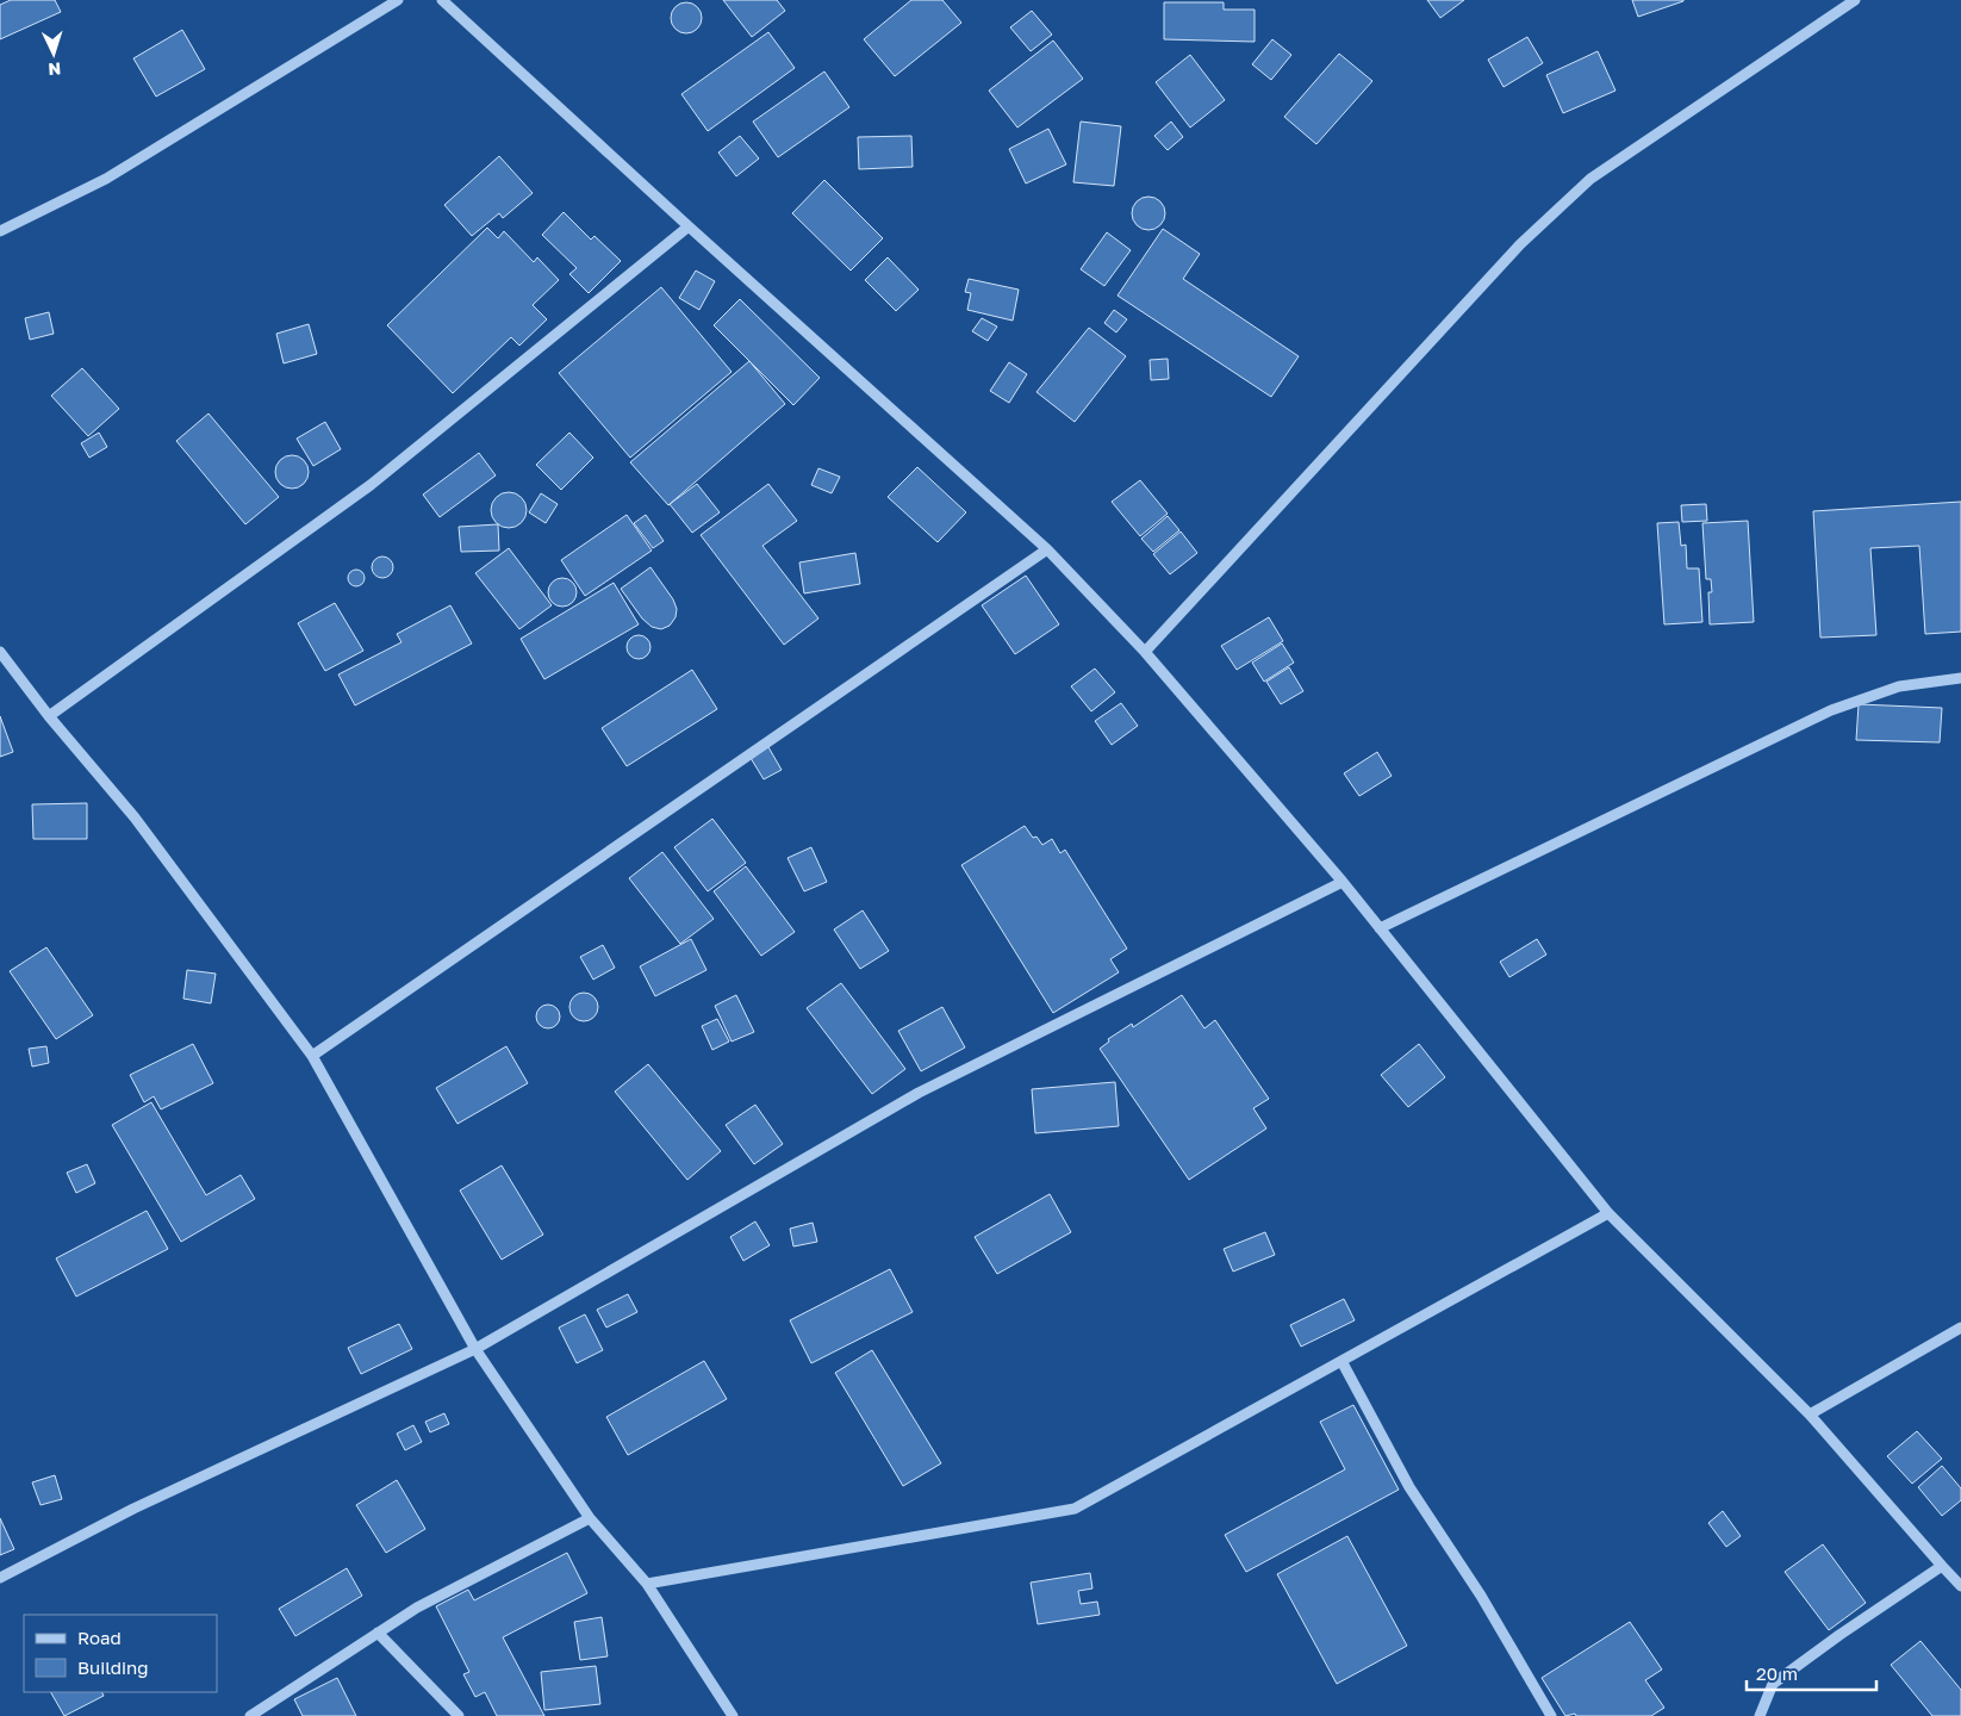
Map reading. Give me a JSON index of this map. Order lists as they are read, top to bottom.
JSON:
{
  "legend": ["Road", "Building"],
  "scale_bar": "20 m",
  "north": "bottom"
}
